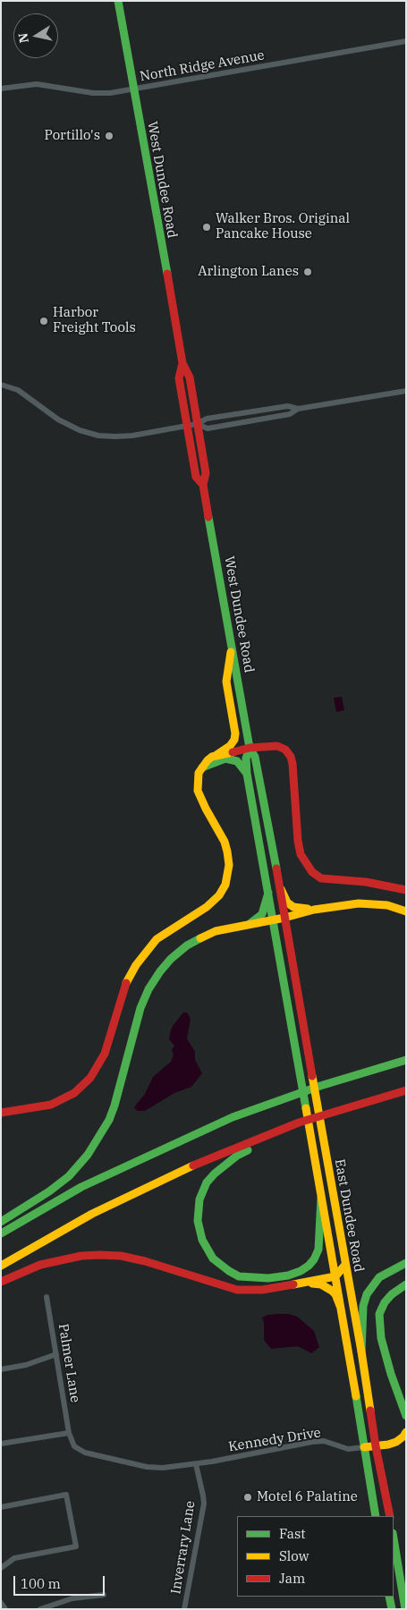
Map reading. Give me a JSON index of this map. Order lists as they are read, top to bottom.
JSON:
{
  "streets": {
    "main road": ["West Dundee Road", "East Dundee Road"],
    "street": [
      "North Ridge Avenue",
      "Palmer Lane",
      "Kennedy Drive",
      "Inverrary Lane"
    ]
  },
  "crossings": [
    ["North Ridge Avenue", "West Dundee Road"],
    ["West Dundee Road", "East Dundee Road"],
    ["East Dundee Road", "Kennedy Drive"],
    ["Palmer Lane", "Kennedy Drive"],
    ["Kennedy Drive", "Inverrary Lane"]
  ],
  "places": [
    "Portillo's",
    "Walker Bros. Original Pancake House",
    "Arlington Lanes",
    "Harbor Freight Tools",
    "Motel 6 Palatine"
  ],
  "legend": ["Fast", "Slow", "Jam"],
  "scale_bar": "100 m",
  "north": "left"
}
